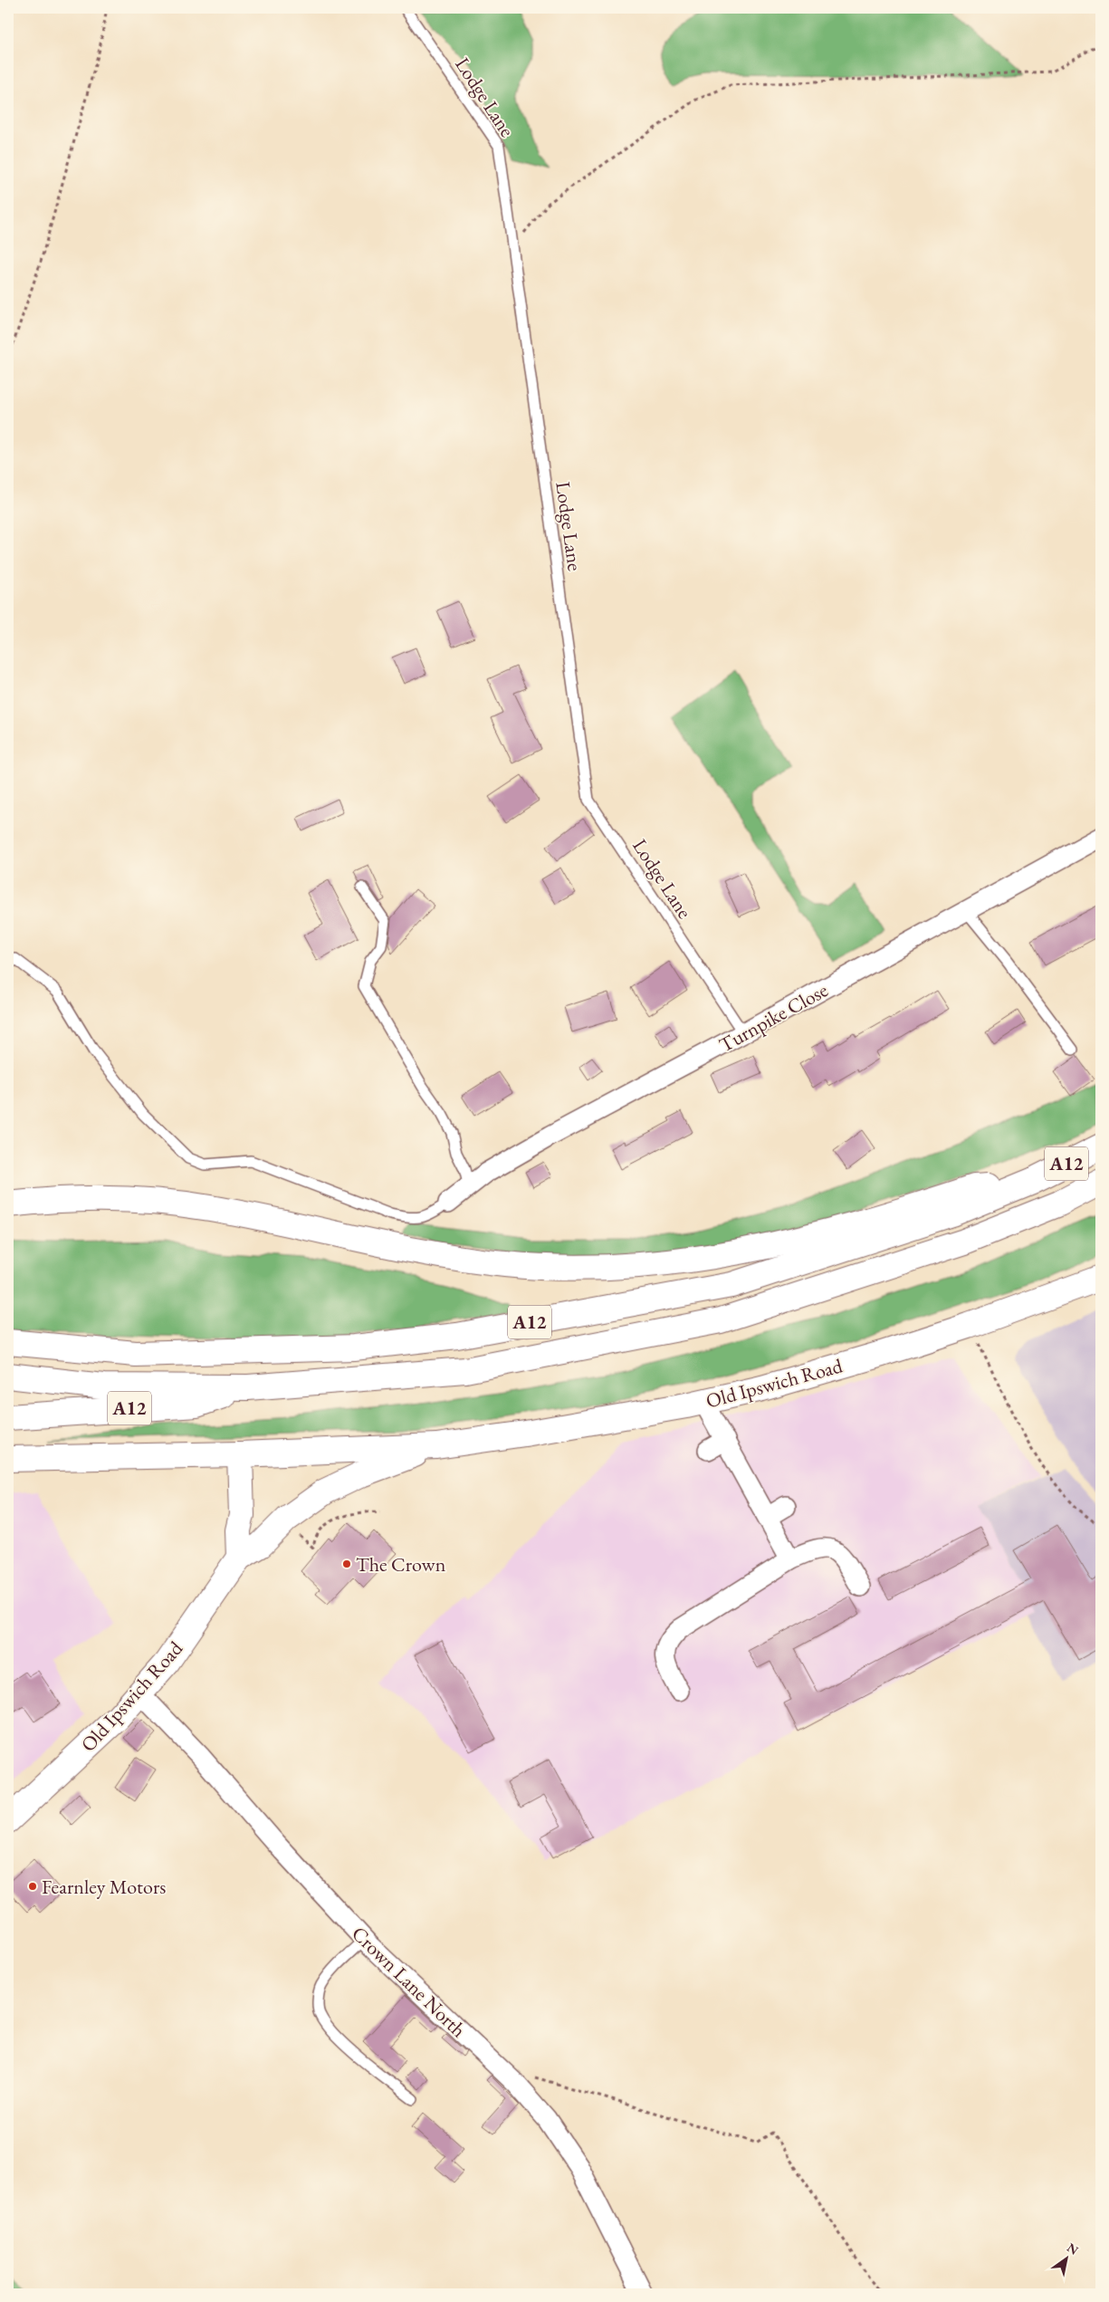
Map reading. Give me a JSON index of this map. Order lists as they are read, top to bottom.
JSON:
{
  "streets": {
    "main road": ["A12", "Old Ipswich Road"],
    "street": ["Turnpike Close", "Crown Lane North"],
    "lane": ["Lodge Lane"]
  },
  "crossings": [
    ["Lodge Lane", "Turnpike Close"],
    ["Old Ipswich Road", "Crown Lane North"]
  ],
  "places": ["The Crown", "Fearnley Motors"],
  "north": "top right"
}
